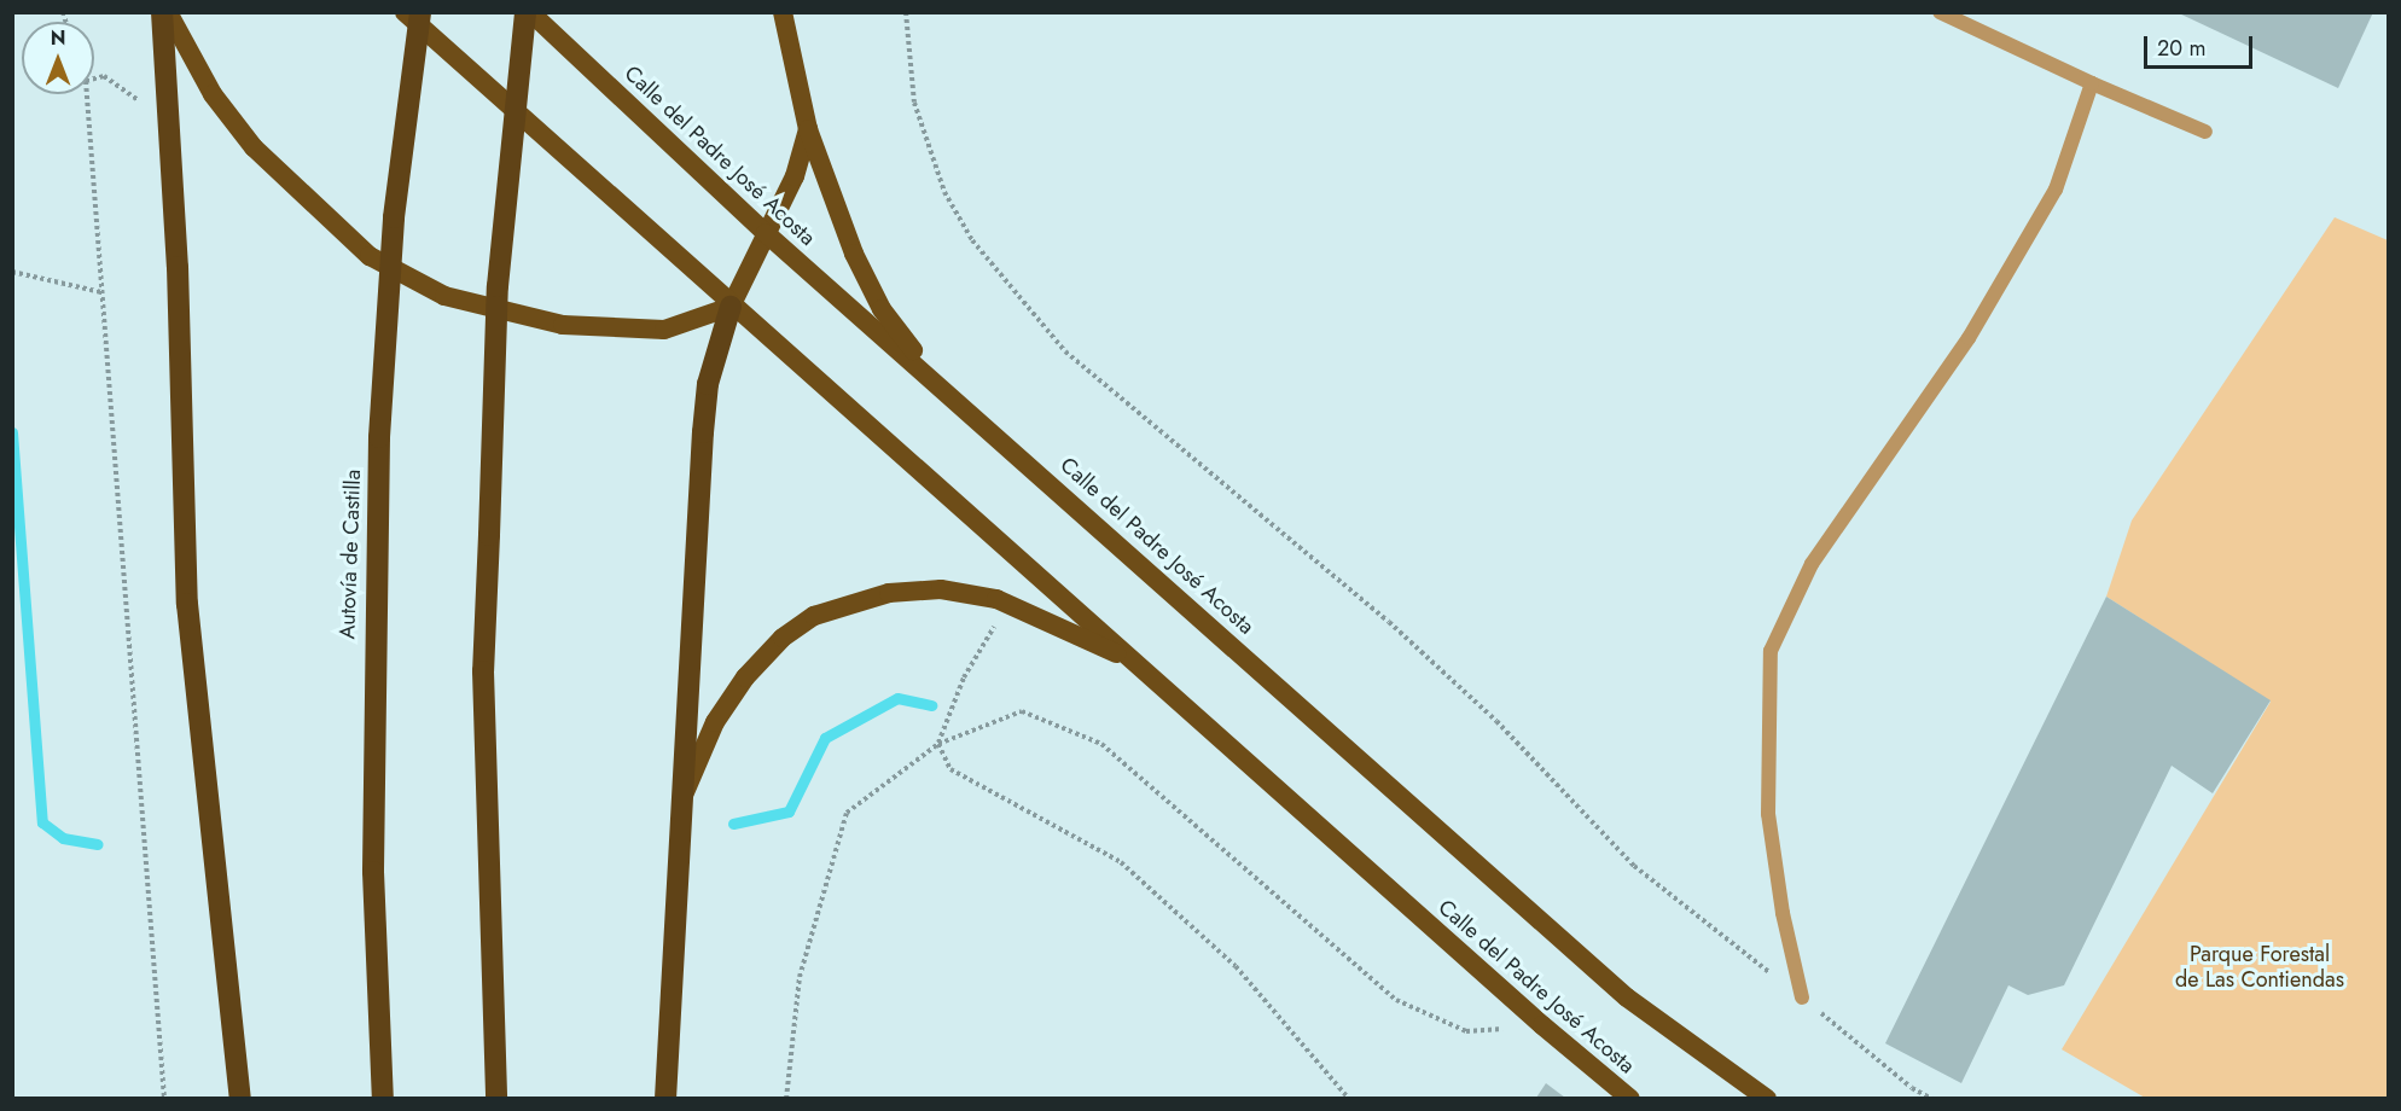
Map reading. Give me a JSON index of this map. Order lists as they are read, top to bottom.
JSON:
{
  "streets": {
    "highway": ["Calle del Padre José Acosta", "Autovía de Castilla"]
  },
  "parks": ["Parque Forestal de Las Contiendas"],
  "scale_bar": "20 m",
  "north": "top"
}
